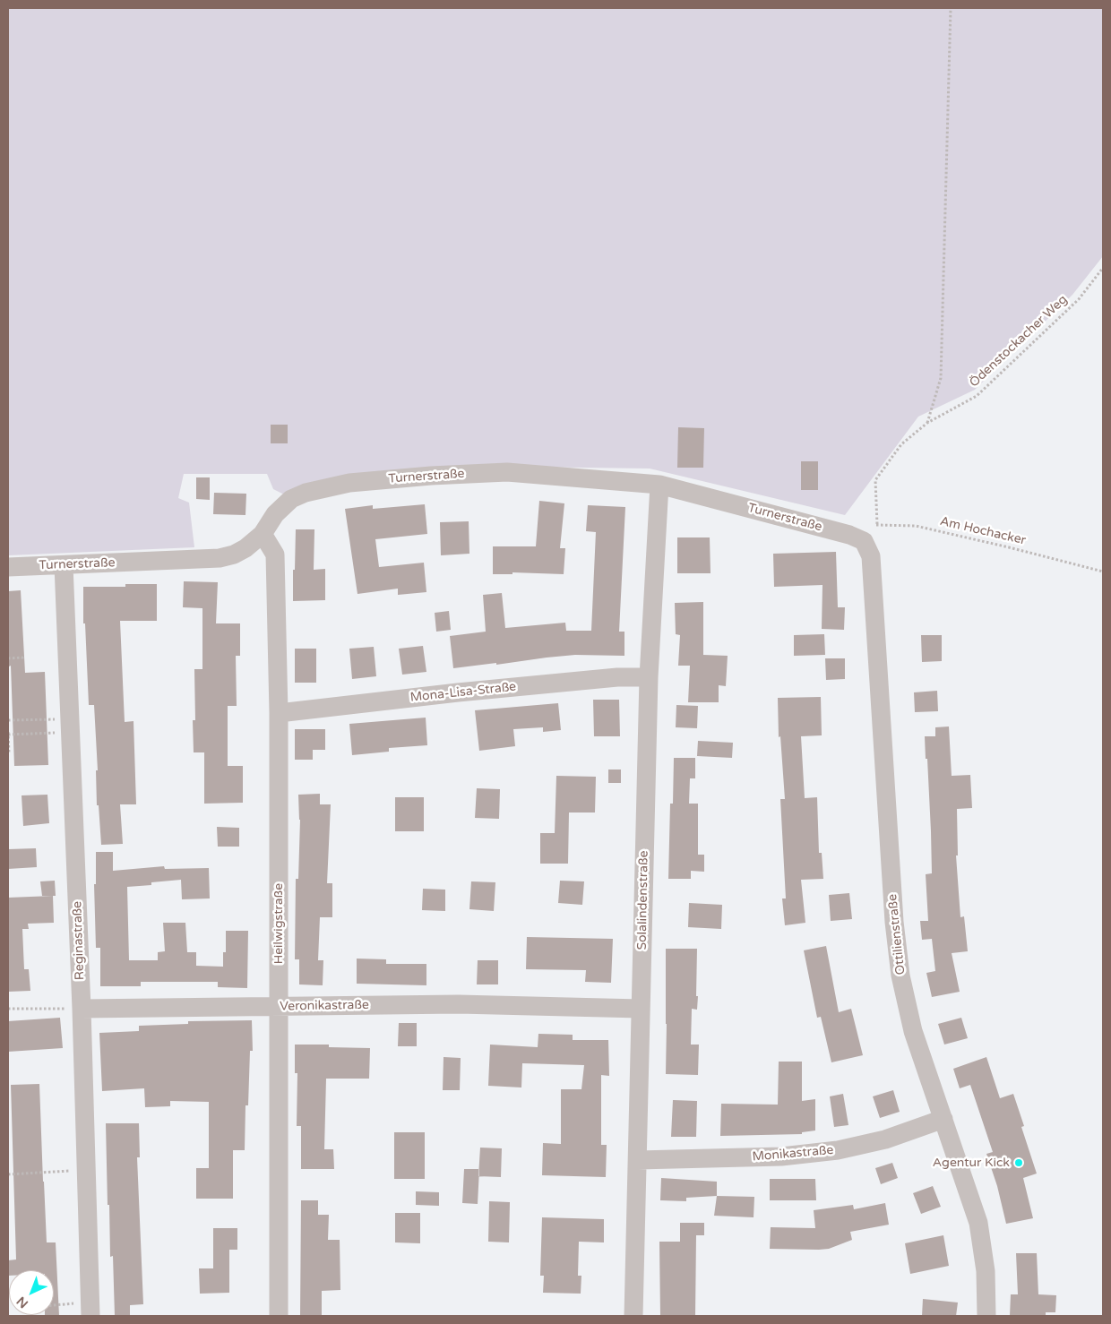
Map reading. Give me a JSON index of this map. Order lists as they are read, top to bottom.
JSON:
{
  "streets": {
    "street": [
      "Turnerstraße",
      "Mona-Lisa-Straße",
      "Solalindenstraße",
      "Heilwigstraße",
      "Ottilienstraße",
      "Reginastraße",
      "Veronikastraße",
      "Monikastraße"
    ],
    "path": ["Ödenstockacher Weg", "Am Hochacker"]
  },
  "crossings": [
    ["Ödenstockacher Weg", "Am Hochacker"],
    ["Turnerstraße", "Solalindenstraße"],
    ["Turnerstraße", "Heilwigstraße"],
    ["Turnerstraße", "Ottilienstraße"],
    ["Turnerstraße", "Reginastraße"],
    ["Mona-Lisa-Straße", "Solalindenstraße"],
    ["Mona-Lisa-Straße", "Heilwigstraße"],
    ["Solalindenstraße", "Veronikastraße"],
    ["Solalindenstraße", "Monikastraße"],
    ["Heilwigstraße", "Veronikastraße"],
    ["Ottilienstraße", "Monikastraße"],
    ["Reginastraße", "Veronikastraße"]
  ],
  "places": ["Agentur Kick"],
  "north": "bottom left"
}
